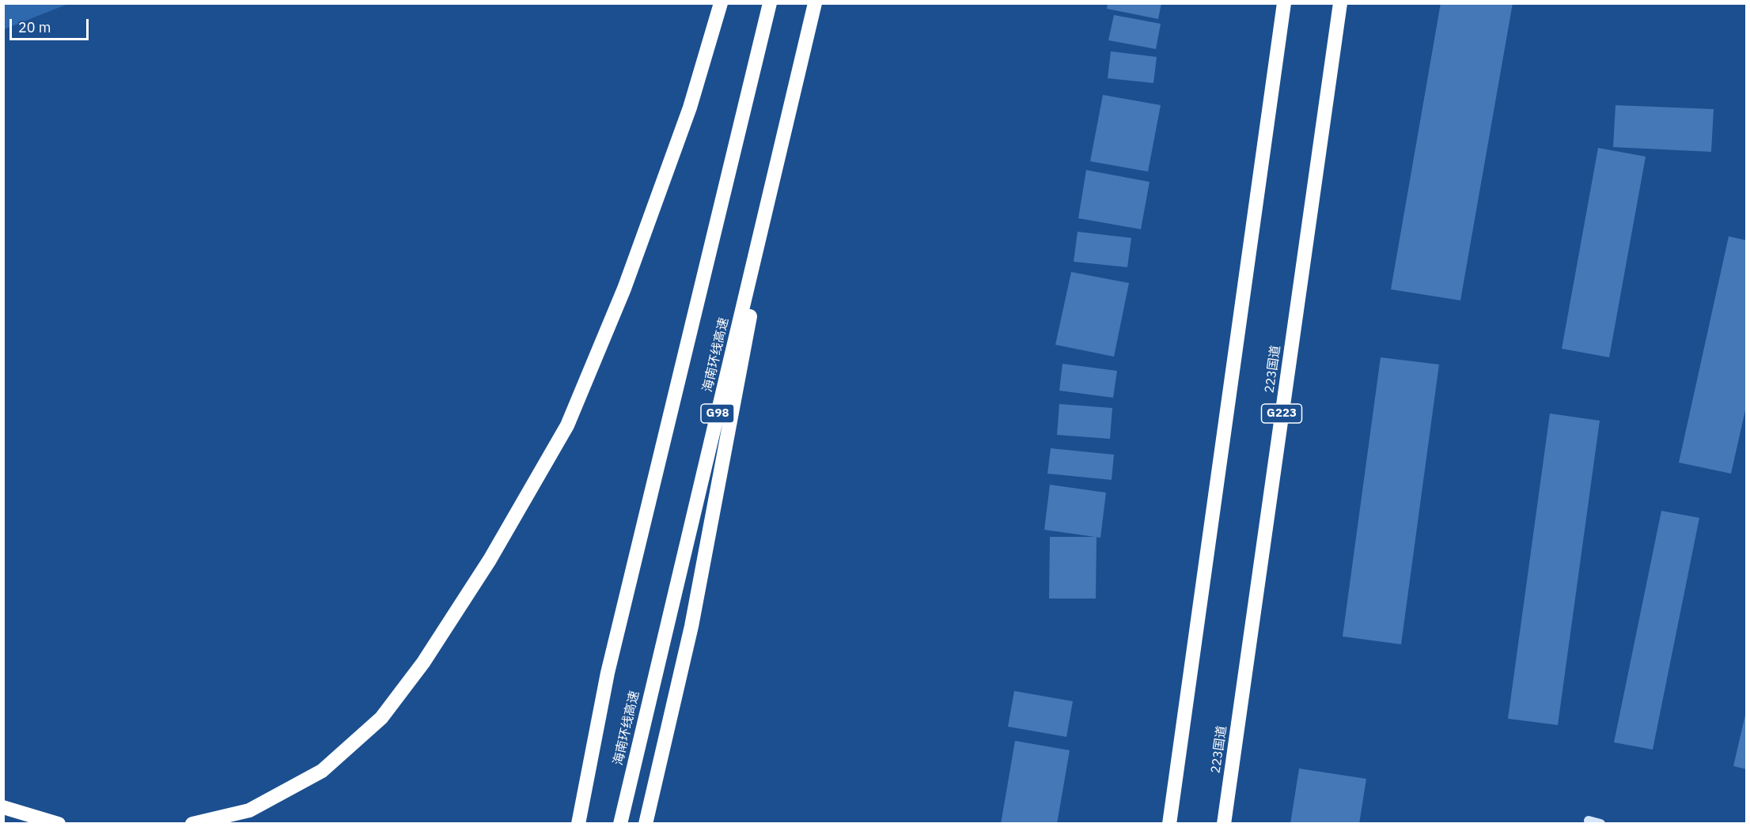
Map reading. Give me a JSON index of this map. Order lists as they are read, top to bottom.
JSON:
{
  "streets": {
    "highway": [
      "海南环线高速",
      "223国道",
      "G98",
      "G223"
    ]
  },
  "scale_bar": "20 m"
}
